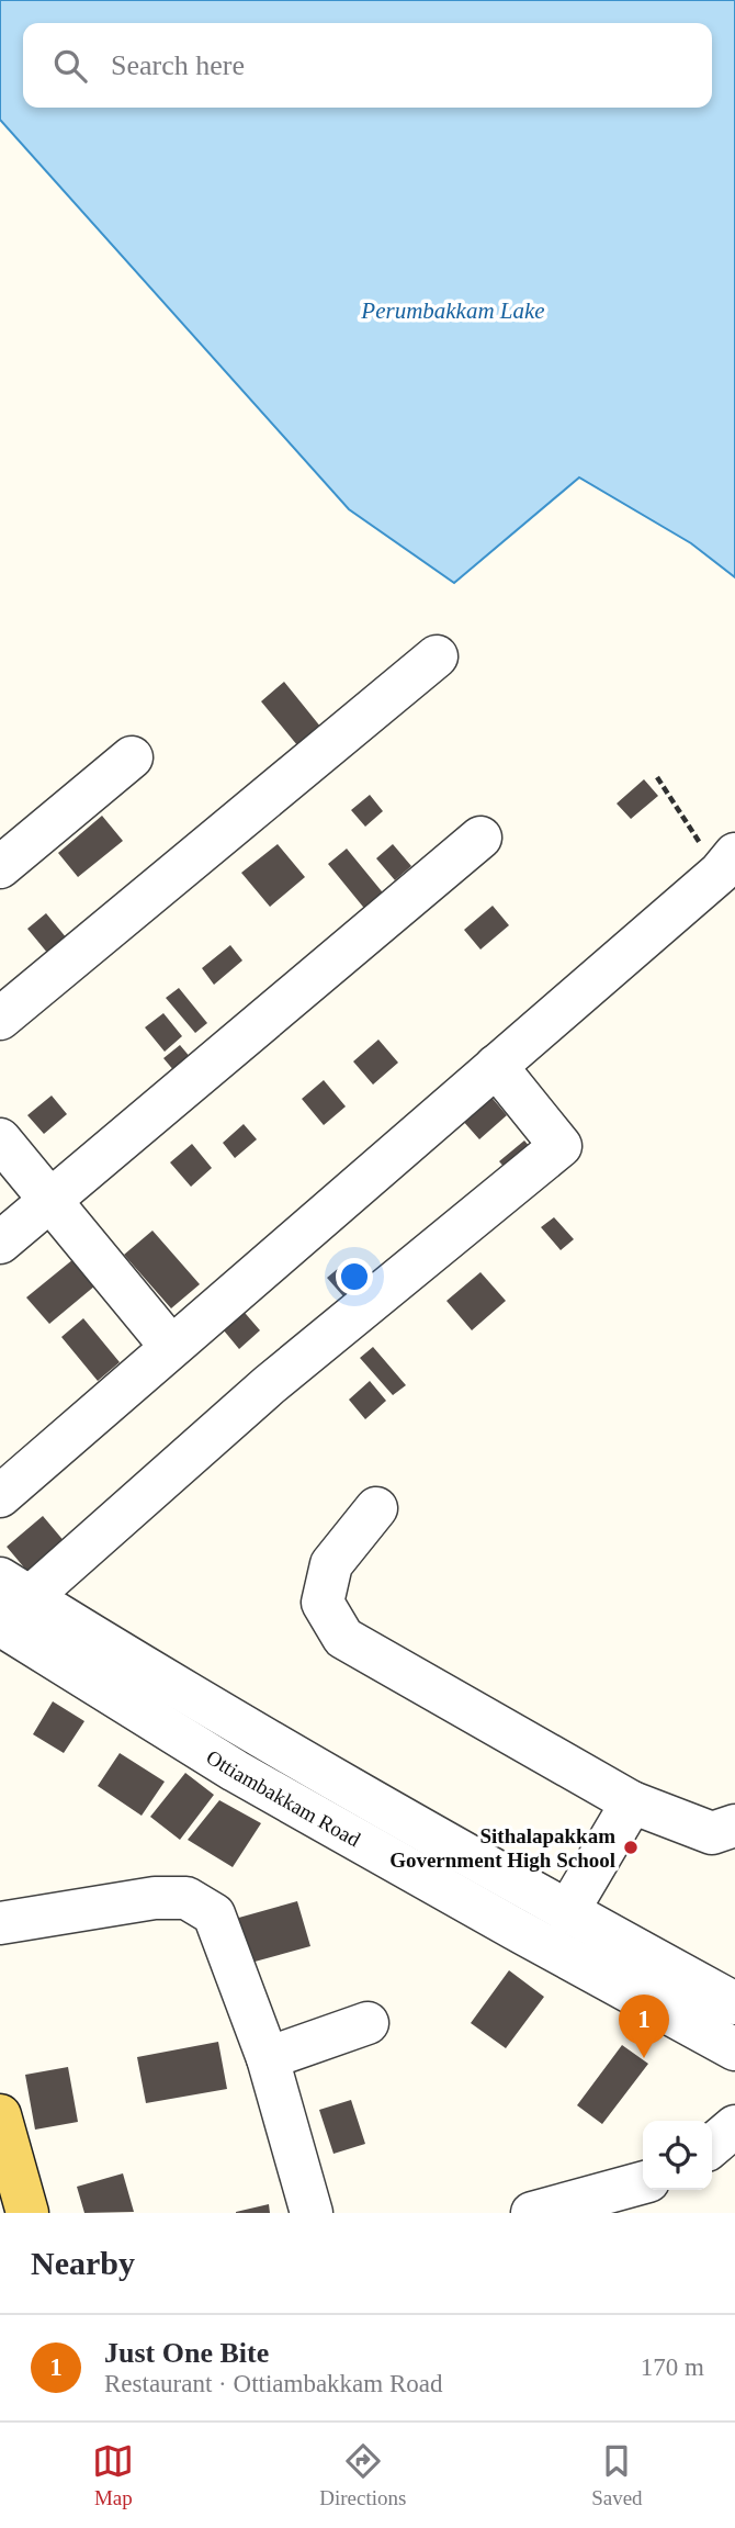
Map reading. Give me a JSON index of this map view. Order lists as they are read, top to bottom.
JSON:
{
  "streets": {
    "street": ["Ottiambakkam Road"]
  },
  "water": ["Perumbakkam Lake"],
  "places": ["Sithalapakkam Government High School"],
  "page": {
    "search": "Search here",
    "pins": "1",
    "heading": "Nearby",
    "list": [
      {
        "mark": "1",
        "name": "Just One Bite",
        "note": "Restaurant · Ottiambakkam Road",
        "value": "170 m"
      }
    ],
    "nav": ["Map", "Directions", "Saved"]
  }
}
